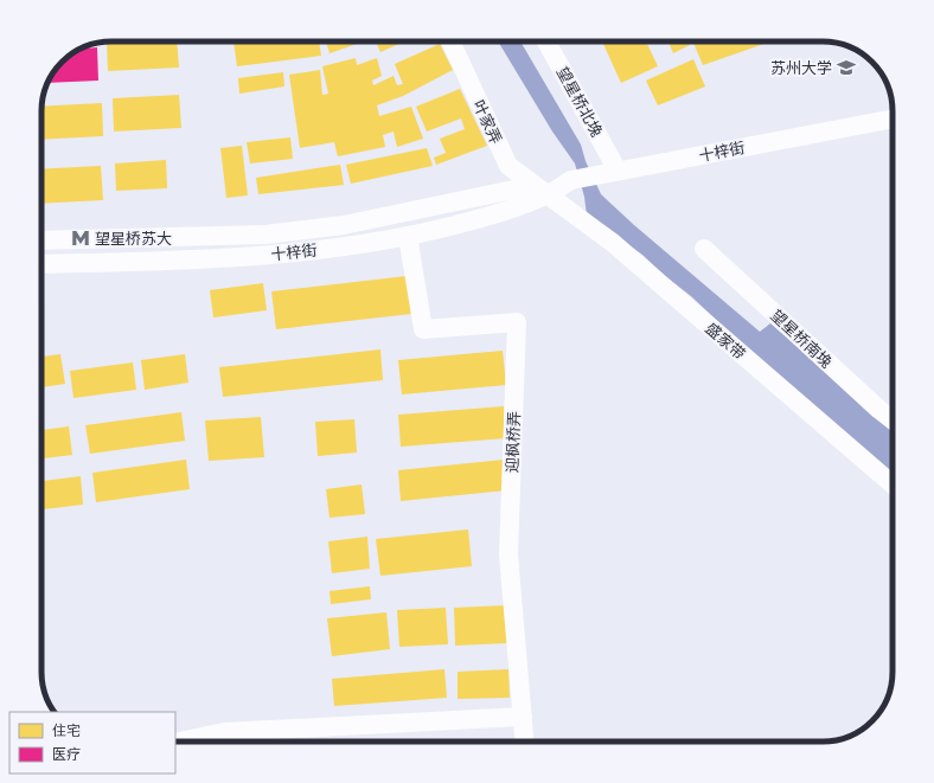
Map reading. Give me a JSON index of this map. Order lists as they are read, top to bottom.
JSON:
{
  "streets": {
    "street": [
      "望星桥北堍",
      "叶家弄",
      "十梓街",
      "望星桥南堍",
      "盛家带",
      "迎枫桥弄"
    ]
  },
  "crossings": [
    ["望星桥北堍", "十梓街"],
    ["叶家弄", "十梓街"],
    ["叶家弄", "盛家带"],
    ["十梓街", "盛家带"],
    ["十梓街", "迎枫桥弄"]
  ],
  "places": {
    "school or university": ["苏州大学"],
    "metro station": ["望星桥苏大"]
  },
  "legend": ["住宅", "医疗"]
}
